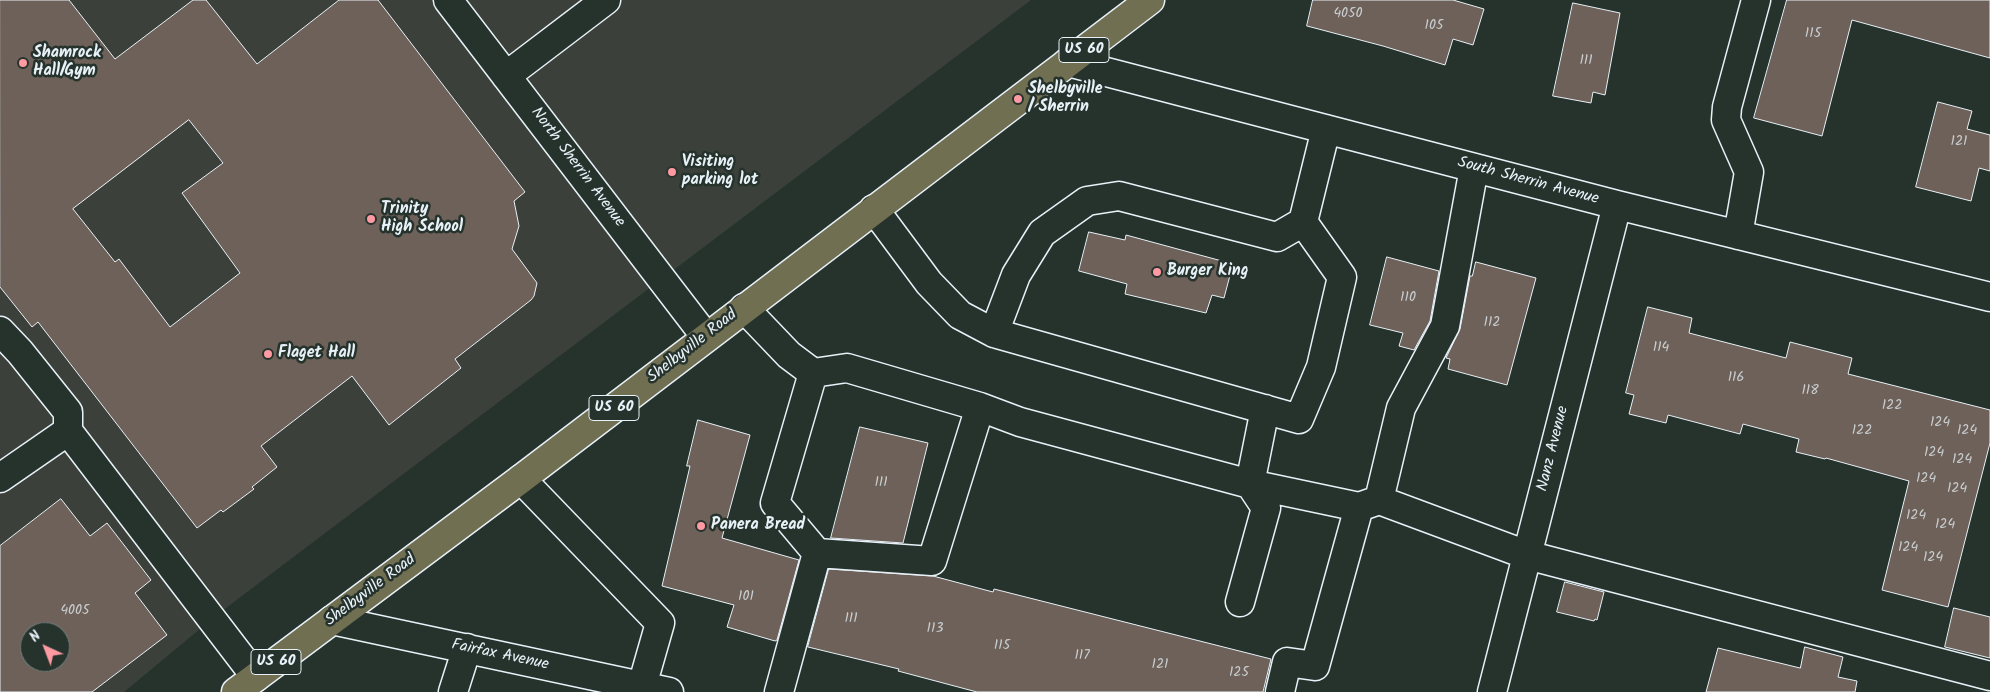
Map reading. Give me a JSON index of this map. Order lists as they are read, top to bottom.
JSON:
{
  "streets": {
    "main road": ["US 60", "Shelbyville Road"],
    "street": [
      "North Sherrin Avenue",
      "South Sherrin Avenue",
      "Nanz Avenue",
      "Fairfax Avenue"
    ]
  },
  "crossings": [
    ["North Sherrin Avenue", "Shelbyville Road"],
    ["South Sherrin Avenue", "Shelbyville Road"],
    ["South Sherrin Avenue", "Nanz Avenue"],
    ["Shelbyville Road", "Fairfax Avenue"]
  ],
  "places": [
    "Shamrock Hall/Gym",
    "Shelbyville / Sherrin",
    "Visiting parking lot",
    "Trinity High School",
    "Burger King",
    "Flaget Hall",
    "Panera Bread"
  ],
  "house_numbers": [
    "4050",
    "105",
    "115",
    "111",
    "121",
    "110",
    "112",
    "114",
    "116",
    "118",
    "122",
    "124",
    "122",
    "124",
    "124",
    "124",
    "124",
    "111",
    "124",
    "124",
    "124",
    "124",
    "124",
    "101",
    "4005",
    "111",
    "113",
    "115",
    "117",
    "121",
    "125"
  ],
  "north": "top left"
}
